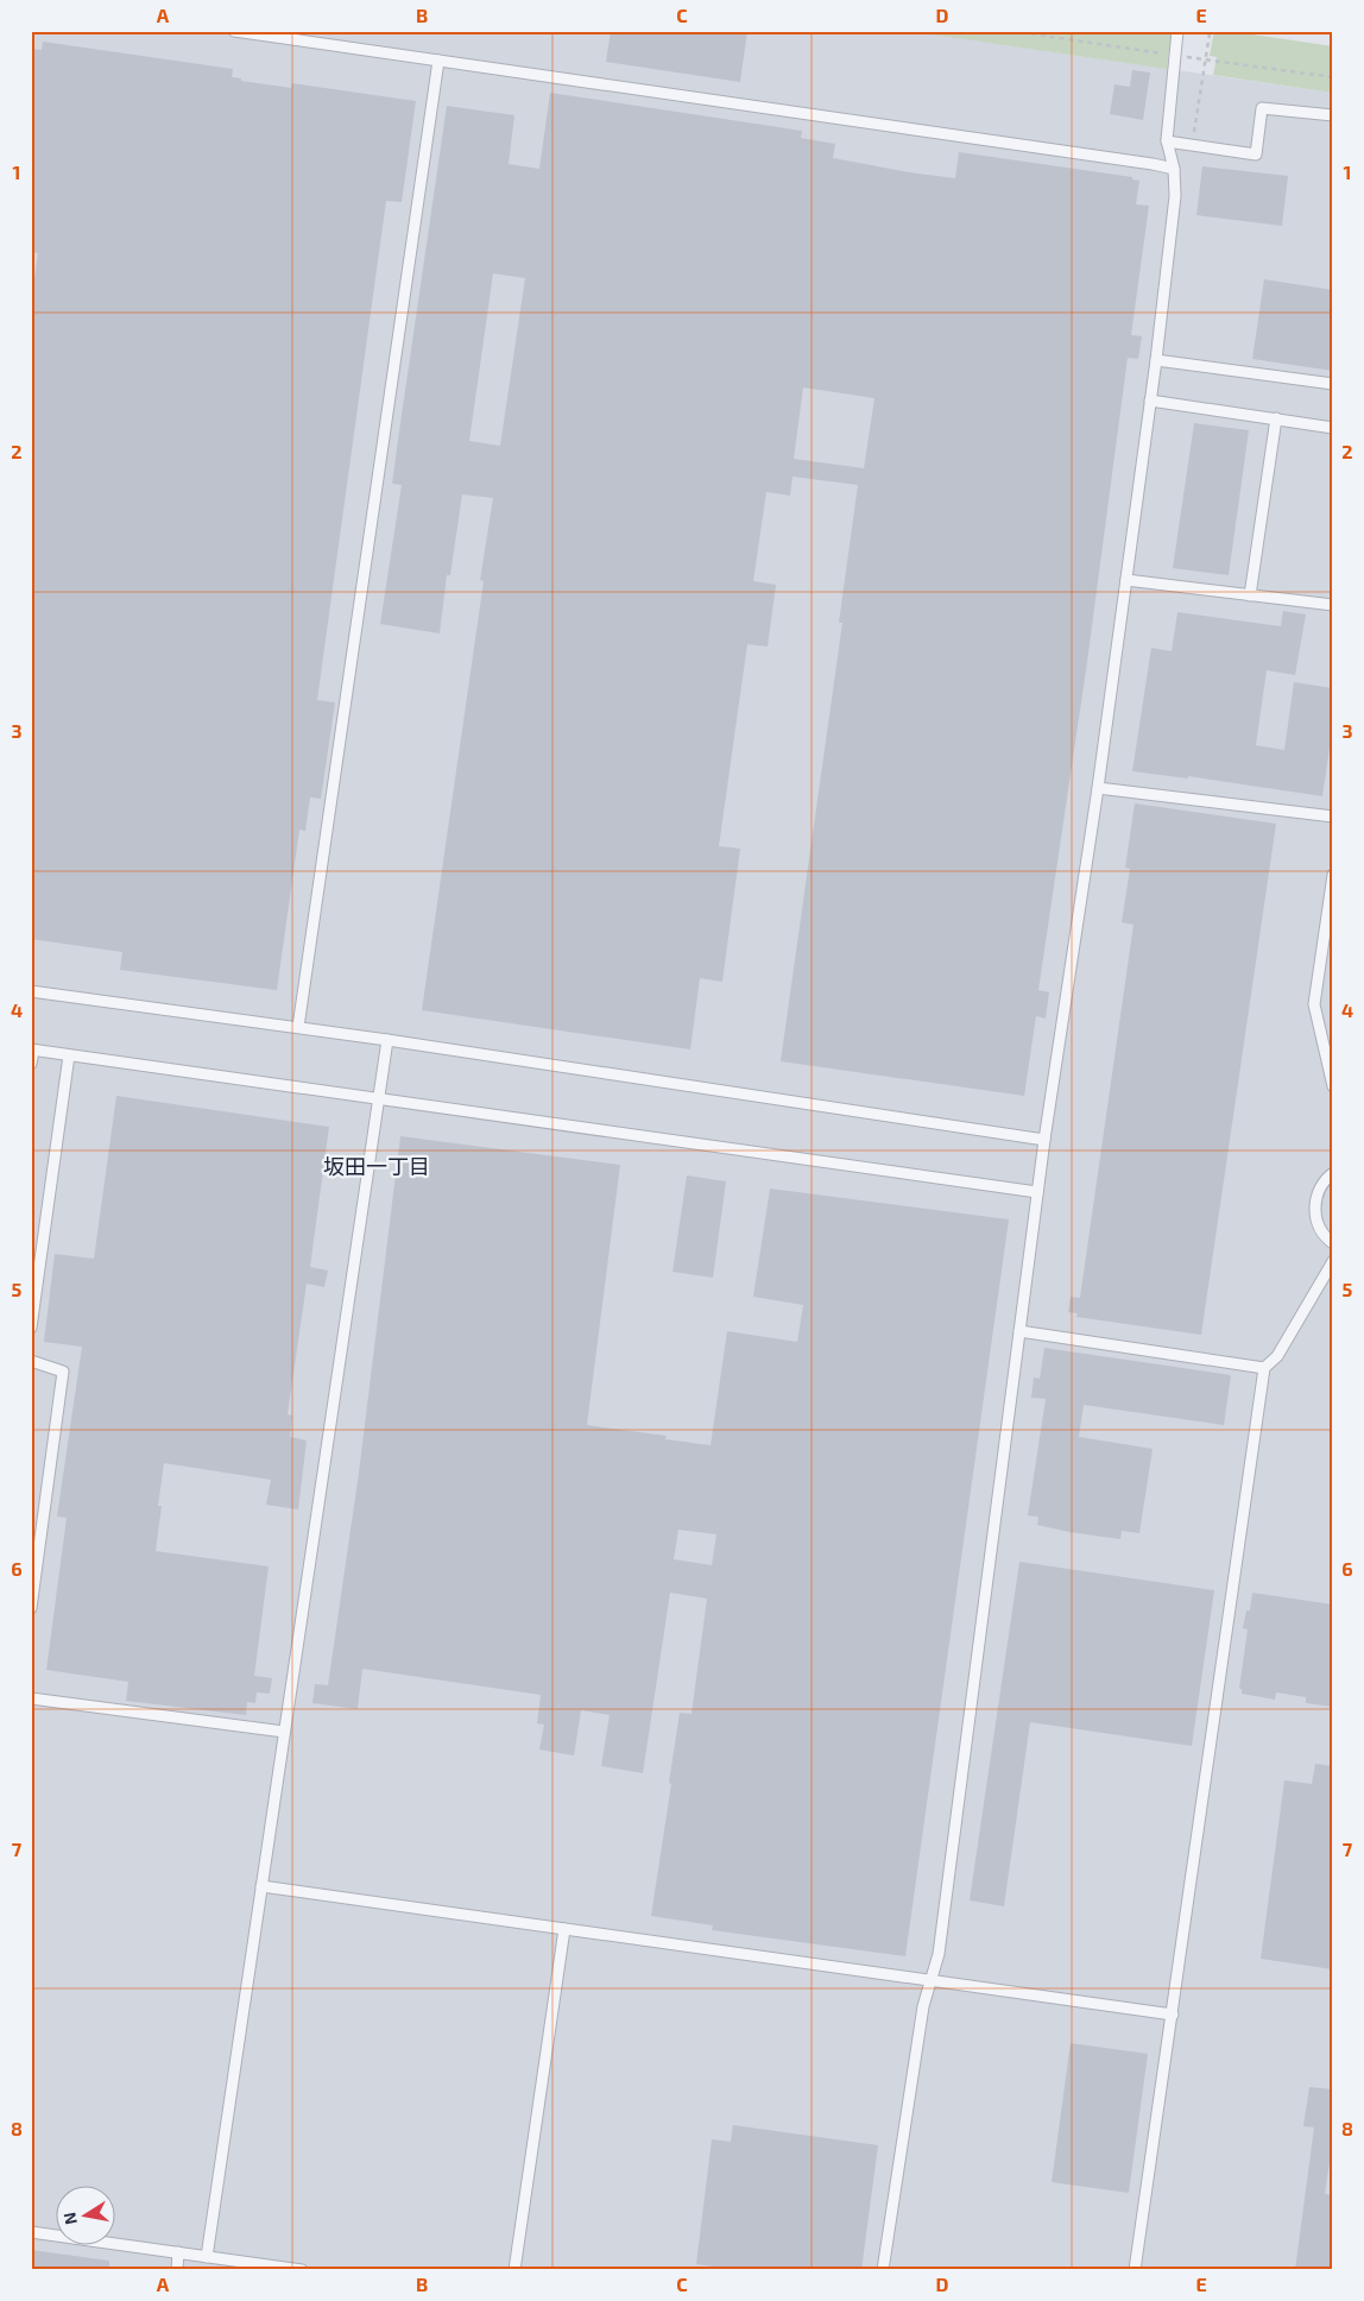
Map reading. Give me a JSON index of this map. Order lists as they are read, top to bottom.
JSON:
{
  "districts": ["坂田一丁目"],
  "north": "left",
  "grid": {
    "columns": [
      "A",
      "B",
      "C",
      "D",
      "E"
    ],
    "rows": [
      "1",
      "2",
      "3",
      "4",
      "5",
      "6",
      "7",
      "8"
    ]
  }
}
